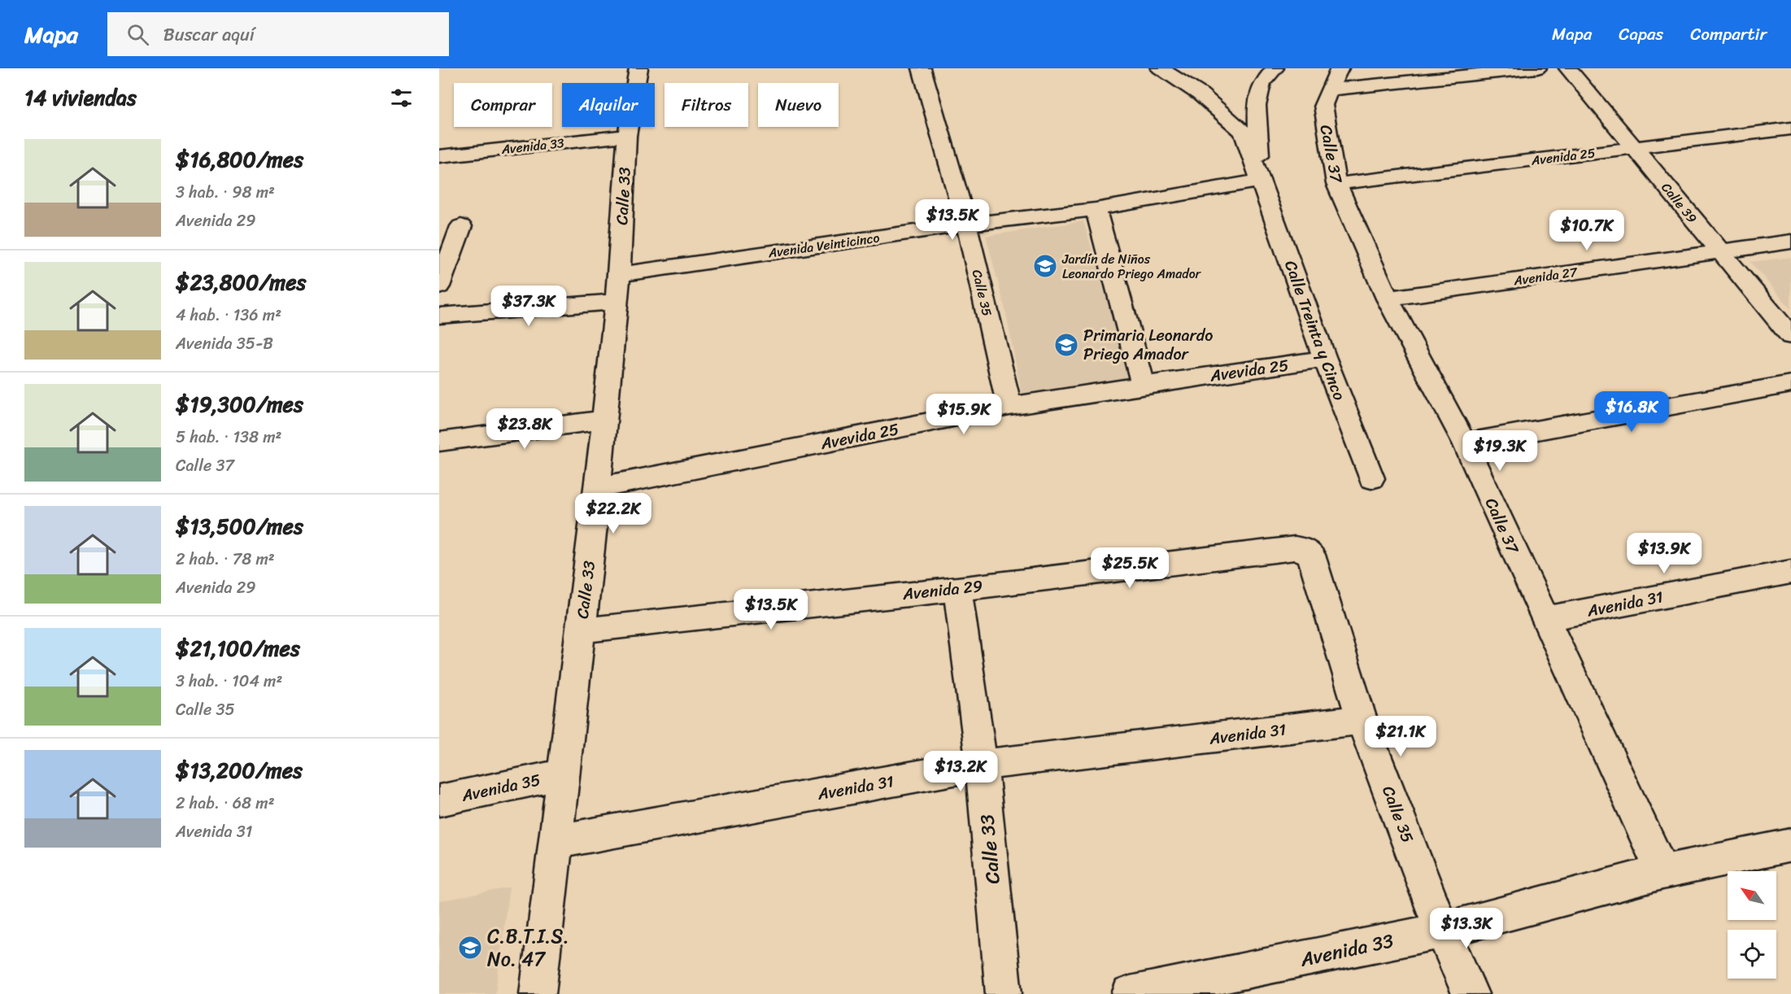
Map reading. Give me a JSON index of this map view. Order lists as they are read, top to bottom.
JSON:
{
  "streets": {
    "street": [
      "Avenida 33",
      "Calle 37",
      "Avenida 25",
      "Calle 33",
      "Calle 39",
      "Avenida Veinticinco",
      "Avenida 27",
      "Calle 35",
      "Calle Treinta y Cinco",
      "Avevida 25",
      "Avenida 29",
      "Avenida 31",
      "Avenida 35"
    ]
  },
  "crossings": [
    ["Avenida 33", "Calle 37"],
    ["Avenida 33", "Calle 33"],
    ["Avenida 33", "Calle 35"],
    ["Calle 37", "Avenida 25"],
    ["Calle 37", "Avenida 27"],
    ["Calle 37", "Avenida 31"],
    ["Avenida 25", "Calle 39"],
    ["Calle 33", "Avenida Veinticinco"],
    ["Calle 33", "Avevida 25"],
    ["Calle 33", "Avenida 29"],
    ["Calle 33", "Avenida 31"],
    ["Calle 33", "Avenida 35"],
    ["Calle 39", "Avenida 27"],
    ["Avenida Veinticinco", "Calle 35"],
    ["Avenida Veinticinco", "Calle Treinta y Cinco"],
    ["Calle 35", "Avevida 25"],
    ["Calle 35", "Avenida 29"],
    ["Calle 35", "Avenida 31"],
    ["Calle Treinta y Cinco", "Avevida 25"]
  ],
  "places": {
    "school or university": ["Jardín de Niños Leonardo Priego Amador", "Primaria Leonardo Priego Amador", "C.B.T.I.S. No. 47"]
  },
  "north": "top left",
  "page": {
    "header": "Mapa",
    "search": "Buscar aquí",
    "nav": ["Mapa", "Capas", "Compartir"],
    "heading": "14 viviendas",
    "chip": [
      "Comprar",
      "Alquilar",
      "Filtros",
      "Nuevo"
    ],
    "list": [
      {
        "name": "$16,800/mes",
        "note": "3 hab. · 98 m² · Avenida 29"
      },
      {
        "name": "$23,800/mes",
        "note": "4 hab. · 136 m² · Avenida 35-B"
      },
      {
        "name": "$19,300/mes",
        "note": "5 hab. · 138 m² · Calle 37"
      },
      {
        "name": "$13,500/mes",
        "note": "2 hab. · 78 m² · Avenida 29"
      },
      {
        "name": "$21,100/mes",
        "note": "3 hab. · 104 m² · Calle 35"
      },
      {
        "name": "$13,200/mes",
        "note": "2 hab. · 68 m² · Avenida 31"
      }
    ],
    "price": [
      "$13.5K",
      "$10.7K",
      "$37.3K",
      "$16.8K",
      "$15.9K",
      "$23.8K",
      "$19.3K",
      "$22.2K",
      "$13.9K",
      "$25.5K",
      "$13.5K",
      "$21.1K",
      "$13.2K",
      "$13.3K"
    ]
  }
}
